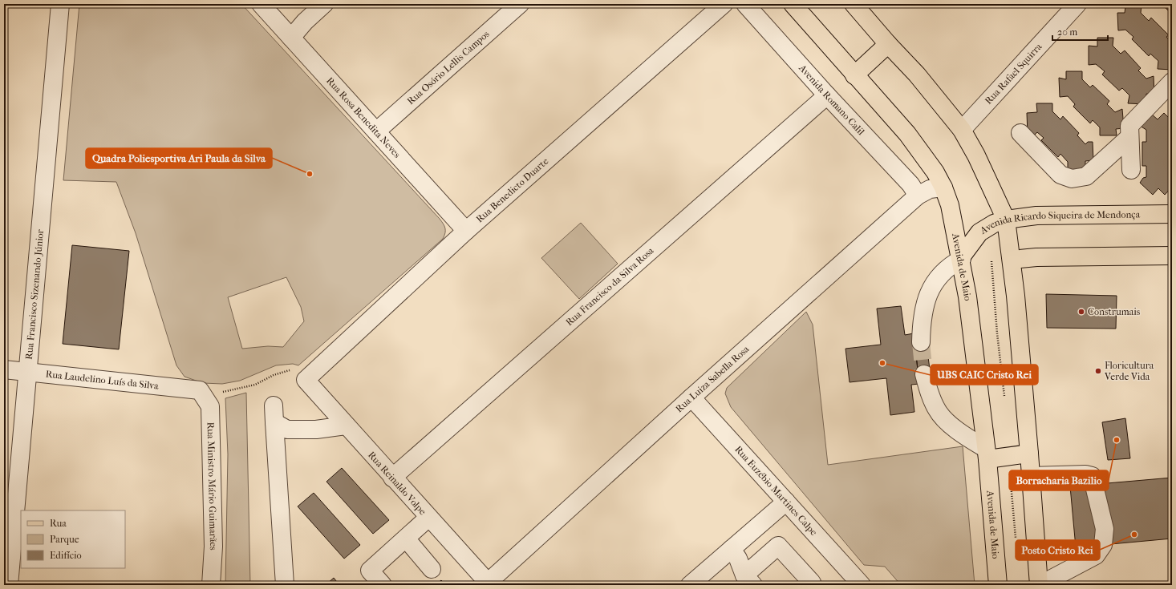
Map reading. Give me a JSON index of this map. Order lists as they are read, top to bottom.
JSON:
{
  "streets": {
    "main road": ["Avenida Ricardo Siqueira de Mendonça", "Avenida de Maio"],
    "street": [
      "Rua Osório Lellis Campos",
      "Rua Rafael Squirra",
      "Avenida Romano Calil",
      "Rua Rosa Benedita Neves",
      "Rua Benedicto Duarte",
      "Rua Francisco da Silva Rosa",
      "Rua Francisco Sizenando Júnior",
      "Rua Laudelino Luís da Silva",
      "Rua Luiza Sabella Rosa",
      "Rua Reinaldo Volpe",
      "Rua Ministro Mário Guimarães",
      "Rua Euzébio Martines Calpe"
    ]
  },
  "crossings": [
    ["Rua Osório Lellis Campos", "Rua Rosa Benedita Neves"],
    ["Avenida Romano Calil", "Rua Francisco da Silva Rosa"],
    ["Avenida Romano Calil", "Rua Luiza Sabella Rosa"],
    ["Rua Rosa Benedita Neves", "Rua Benedicto Duarte"],
    ["Rua Benedicto Duarte", "Rua Reinaldo Volpe"],
    ["Avenida Ricardo Siqueira de Mendonça", "Avenida de Maio"],
    ["Avenida de Maio", "Rua Luiza Sabella Rosa"],
    ["Rua Francisco da Silva Rosa", "Rua Reinaldo Volpe"],
    ["Rua Francisco Sizenando Júnior", "Rua Laudelino Luís da Silva"],
    ["Rua Laudelino Luís da Silva", "Rua Ministro Mário Guimarães"],
    ["Rua Luiza Sabella Rosa", "Rua Reinaldo Volpe"],
    ["Rua Luiza Sabella Rosa", "Rua Euzébio Martines Calpe"]
  ],
  "places": [
    "Quadra Poliesportiva Ari Paula da Silva",
    "Construmais",
    "UBS CAIC Cristo Rei",
    "Floricultura Verde Vida",
    "Borracharia Bazilio",
    "Posto Cristo Rei"
  ],
  "legend": ["Rua", "Parque", "Edifício"],
  "scale_bar": "20 m"
}
